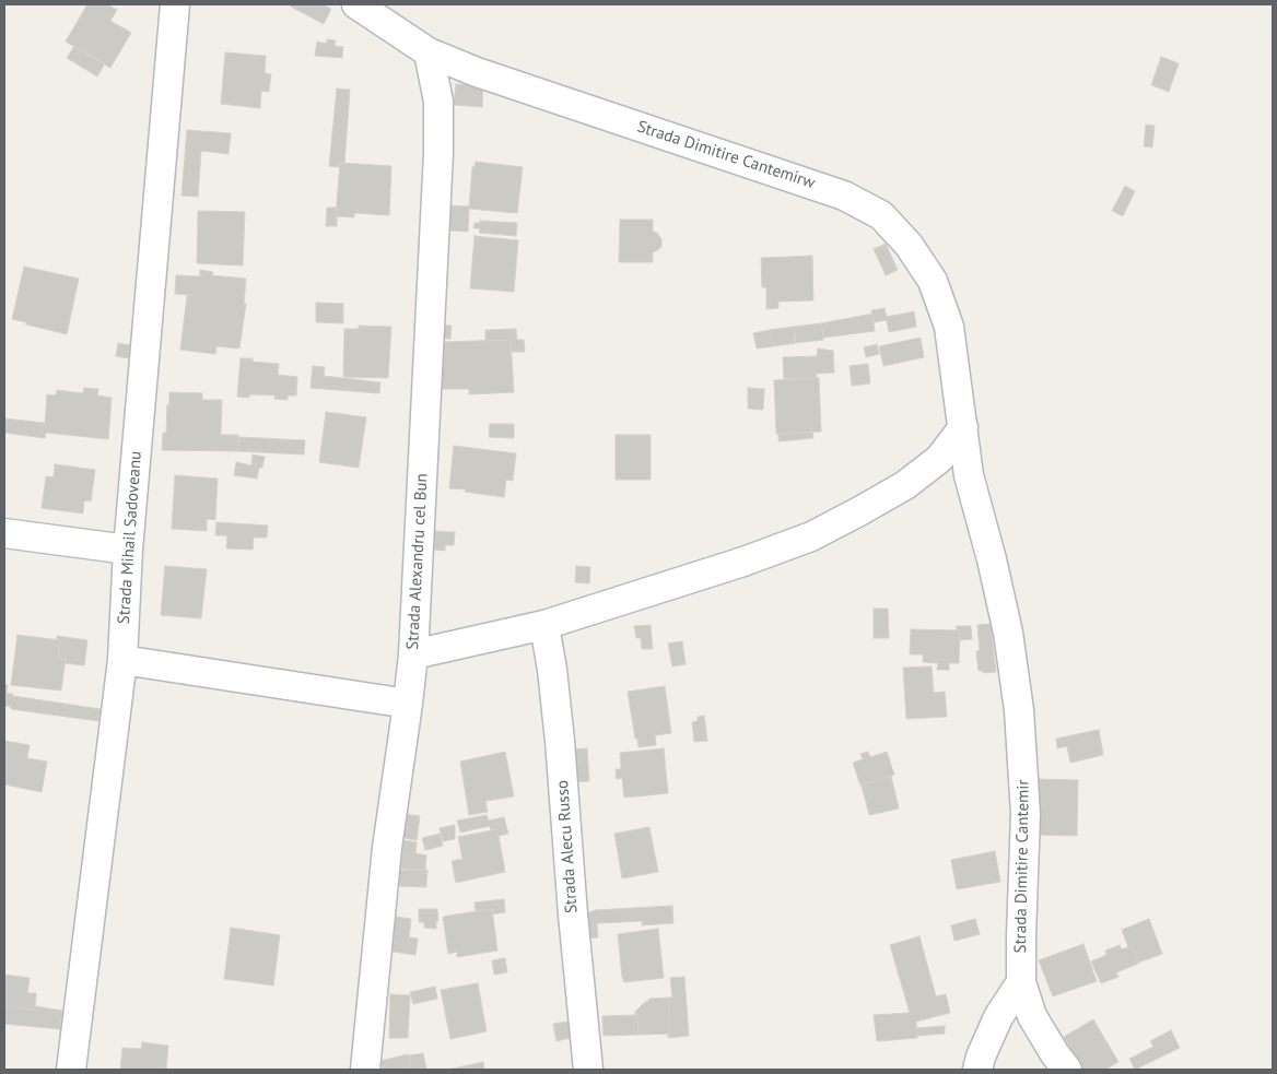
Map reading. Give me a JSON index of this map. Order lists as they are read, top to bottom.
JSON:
{
  "streets": {
    "street": [
      "Strada Dimitire Cantemirw",
      "Strada Mihail Sadoveanu",
      "Strada Alexandru cel Bun",
      "Strada Alecu Russo",
      "Strada Dimitire Cantemir"
    ]
  },
  "crossings": [
    ["Strada Dimitire Cantemirw", "Strada Alexandru cel Bun"],
    ["Strada Dimitire Cantemirw", "Strada Dimitire Cantemir"]
  ]
}
